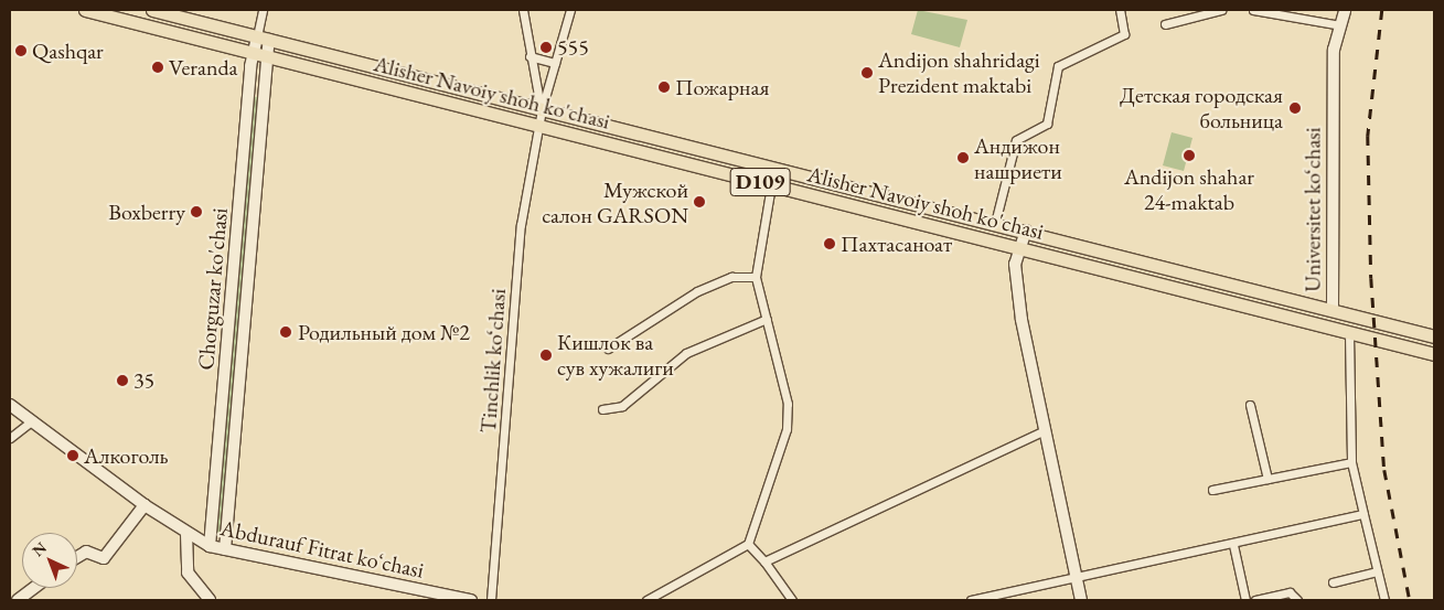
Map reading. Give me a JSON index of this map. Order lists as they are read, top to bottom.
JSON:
{
  "streets": {
    "main road": [
      "Alisher Navoiy shoh ko'chasi",
      "D109",
      "Universitet kо‘chasi",
      "Chorguzar ko'chasi",
      "Abdurauf Fitrat koʻchasi"
    ],
    "street": ["Tinchlik kо‘chasi"]
  },
  "crossings": [
    ["Alisher Navoiy shoh ko'chasi", "Universitet kо‘chasi"],
    ["Alisher Navoiy shoh ko'chasi", "Chorguzar ko'chasi"],
    ["Alisher Navoiy shoh ko'chasi", "Tinchlik kо‘chasi"],
    ["Chorguzar ko'chasi", "Abdurauf Fitrat koʻchasi"]
  ],
  "places": [
    "555",
    "Qashqar",
    "Veranda",
    "Andijon shahridagi Prezident maktabi",
    "Пожарная",
    "Детская городская больница",
    "Andijon shahar 24-maktab",
    "Андижон нашриети",
    "Мужской салон GARSON",
    "Boxberry",
    "Пахтасаноат",
    "Родильный дом №2",
    "Кишлок ва сув хужалиги",
    "35",
    "Алкоголь"
  ],
  "north": "top left"
}
